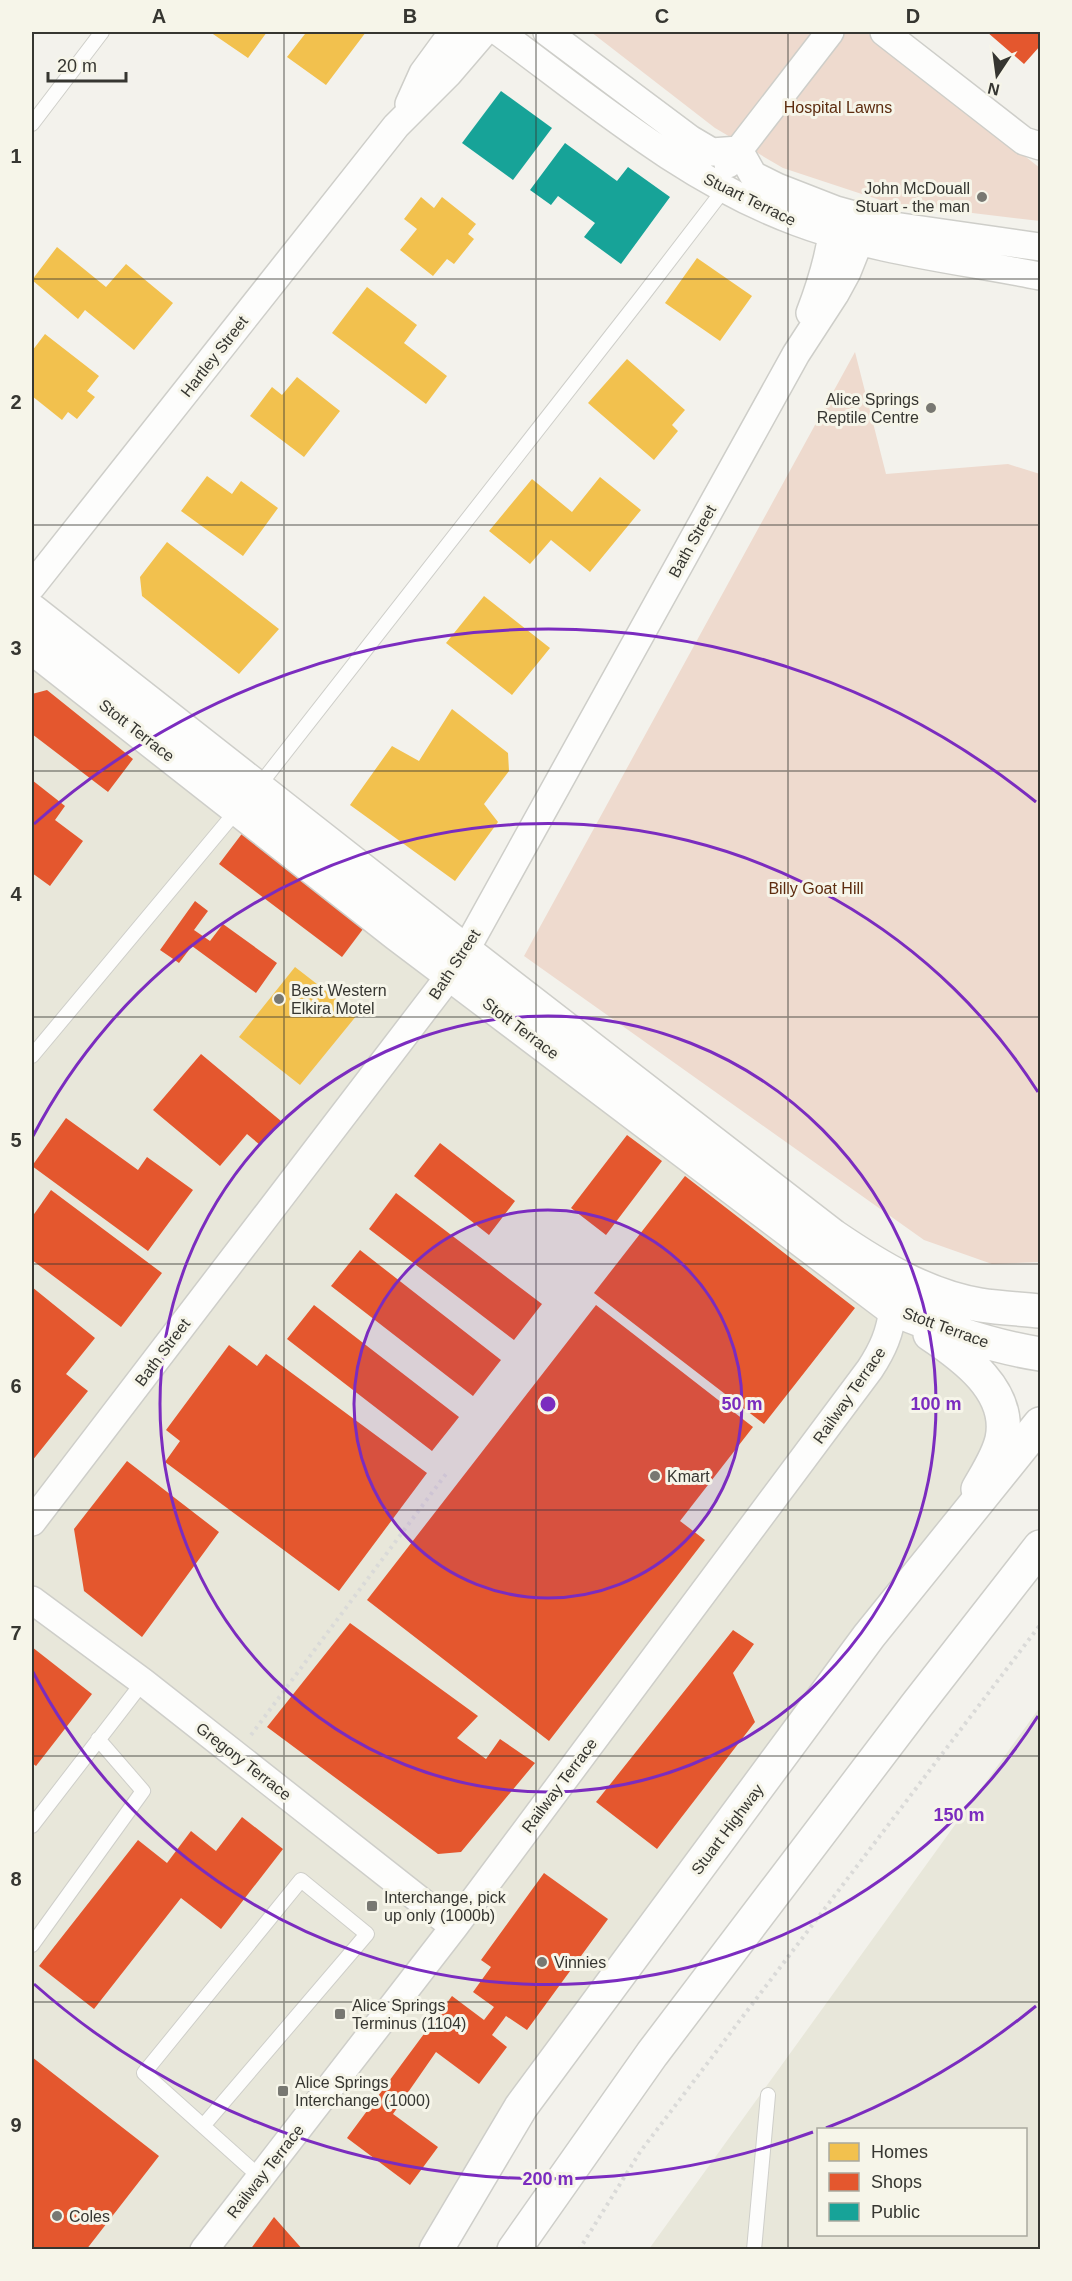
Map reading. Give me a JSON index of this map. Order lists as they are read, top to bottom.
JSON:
{
  "streets": {
    "main road": ["Stott Terrace", "Stuart Highway"],
    "street": [
      "Stuart Terrace",
      "Hartley Street",
      "Bath Street",
      "Railway Terrace",
      "Gregory Terrace"
    ]
  },
  "crossings": [
    ["Stuart Terrace", "Bath Street"],
    ["Bath Street", "Stott Terrace"],
    ["Stott Terrace", "Railway Terrace"],
    ["Railway Terrace", "Gregory Terrace"]
  ],
  "parks": ["Hospital Lawns", "Billy Goat Hill"],
  "places": {
    "other": [
      "John McDouall Stuart - the man",
      "Alice Springs Reptile Centre",
      "Best Western Elkira Motel",
      "Kmart",
      "Vinnies",
      "Coles"
    ],
    "transit": ["Interchange, pick up only (1000b)", "Alice Springs Terminus (1104)", "Alice Springs Interchange (1000)"]
  },
  "legend": ["Homes", "Shops", "Public"],
  "scale_bar": "20 m",
  "north": "bottom",
  "grid": {
    "columns": [
      "A",
      "B",
      "C",
      "D"
    ],
    "rows": [
      "1",
      "2",
      "3",
      "4",
      "5",
      "6",
      "7",
      "8",
      "9"
    ]
  },
  "rings": [
    "50 m",
    "100 m",
    "150 m",
    "200 m"
  ]
}
